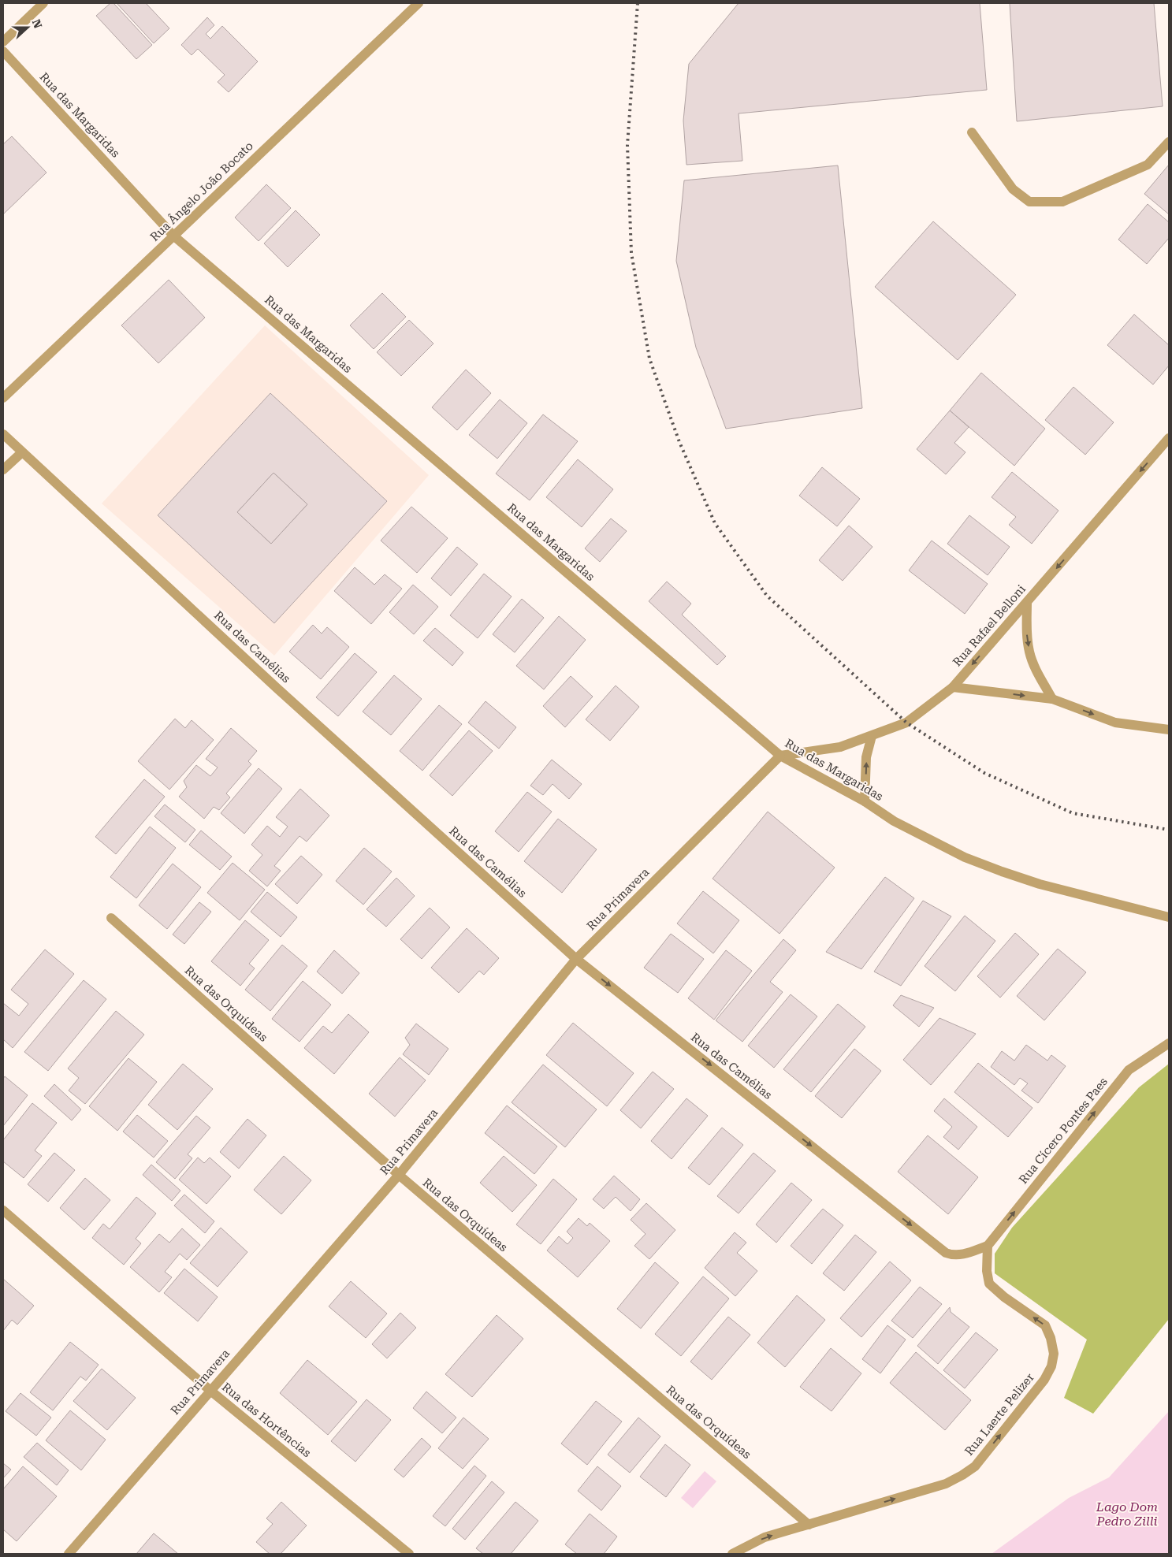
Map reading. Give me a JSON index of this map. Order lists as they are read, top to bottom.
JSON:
{
  "streets": {
    "street": [
      "Rua das Margaridas",
      "Rua Ângelo João Bocato",
      "Rua Rafael Belloni",
      "Rua das Camélias",
      "Rua Primavera",
      "Rua das Orquídeas",
      "Rua Cícero Pontes Paes",
      "Rua Laerte Pelizer",
      "Rua das Hortências"
    ]
  },
  "crossings": [
    ["Rua das Margaridas", "Rua Ângelo João Bocato"],
    ["Rua das Margaridas", "Rua Rafael Belloni"],
    ["Rua das Margaridas", "Rua Primavera"],
    ["Rua Rafael Belloni", "Rua Primavera"],
    ["Rua das Camélias", "Rua Primavera"],
    ["Rua das Camélias", "Rua Cícero Pontes Paes"],
    ["Rua das Camélias", "Rua Laerte Pelizer"],
    ["Rua Primavera", "Rua das Orquídeas"],
    ["Rua Primavera", "Rua das Hortências"],
    ["Rua das Orquídeas", "Rua Laerte Pelizer"],
    ["Rua Cícero Pontes Paes", "Rua Laerte Pelizer"]
  ],
  "one_way": ["Rua Rafael Belloni", "Rua das Camélias", "Rua Cícero Pontes Paes"],
  "water": ["Lago Dom Pedro Zilli"],
  "north": "right"
}
